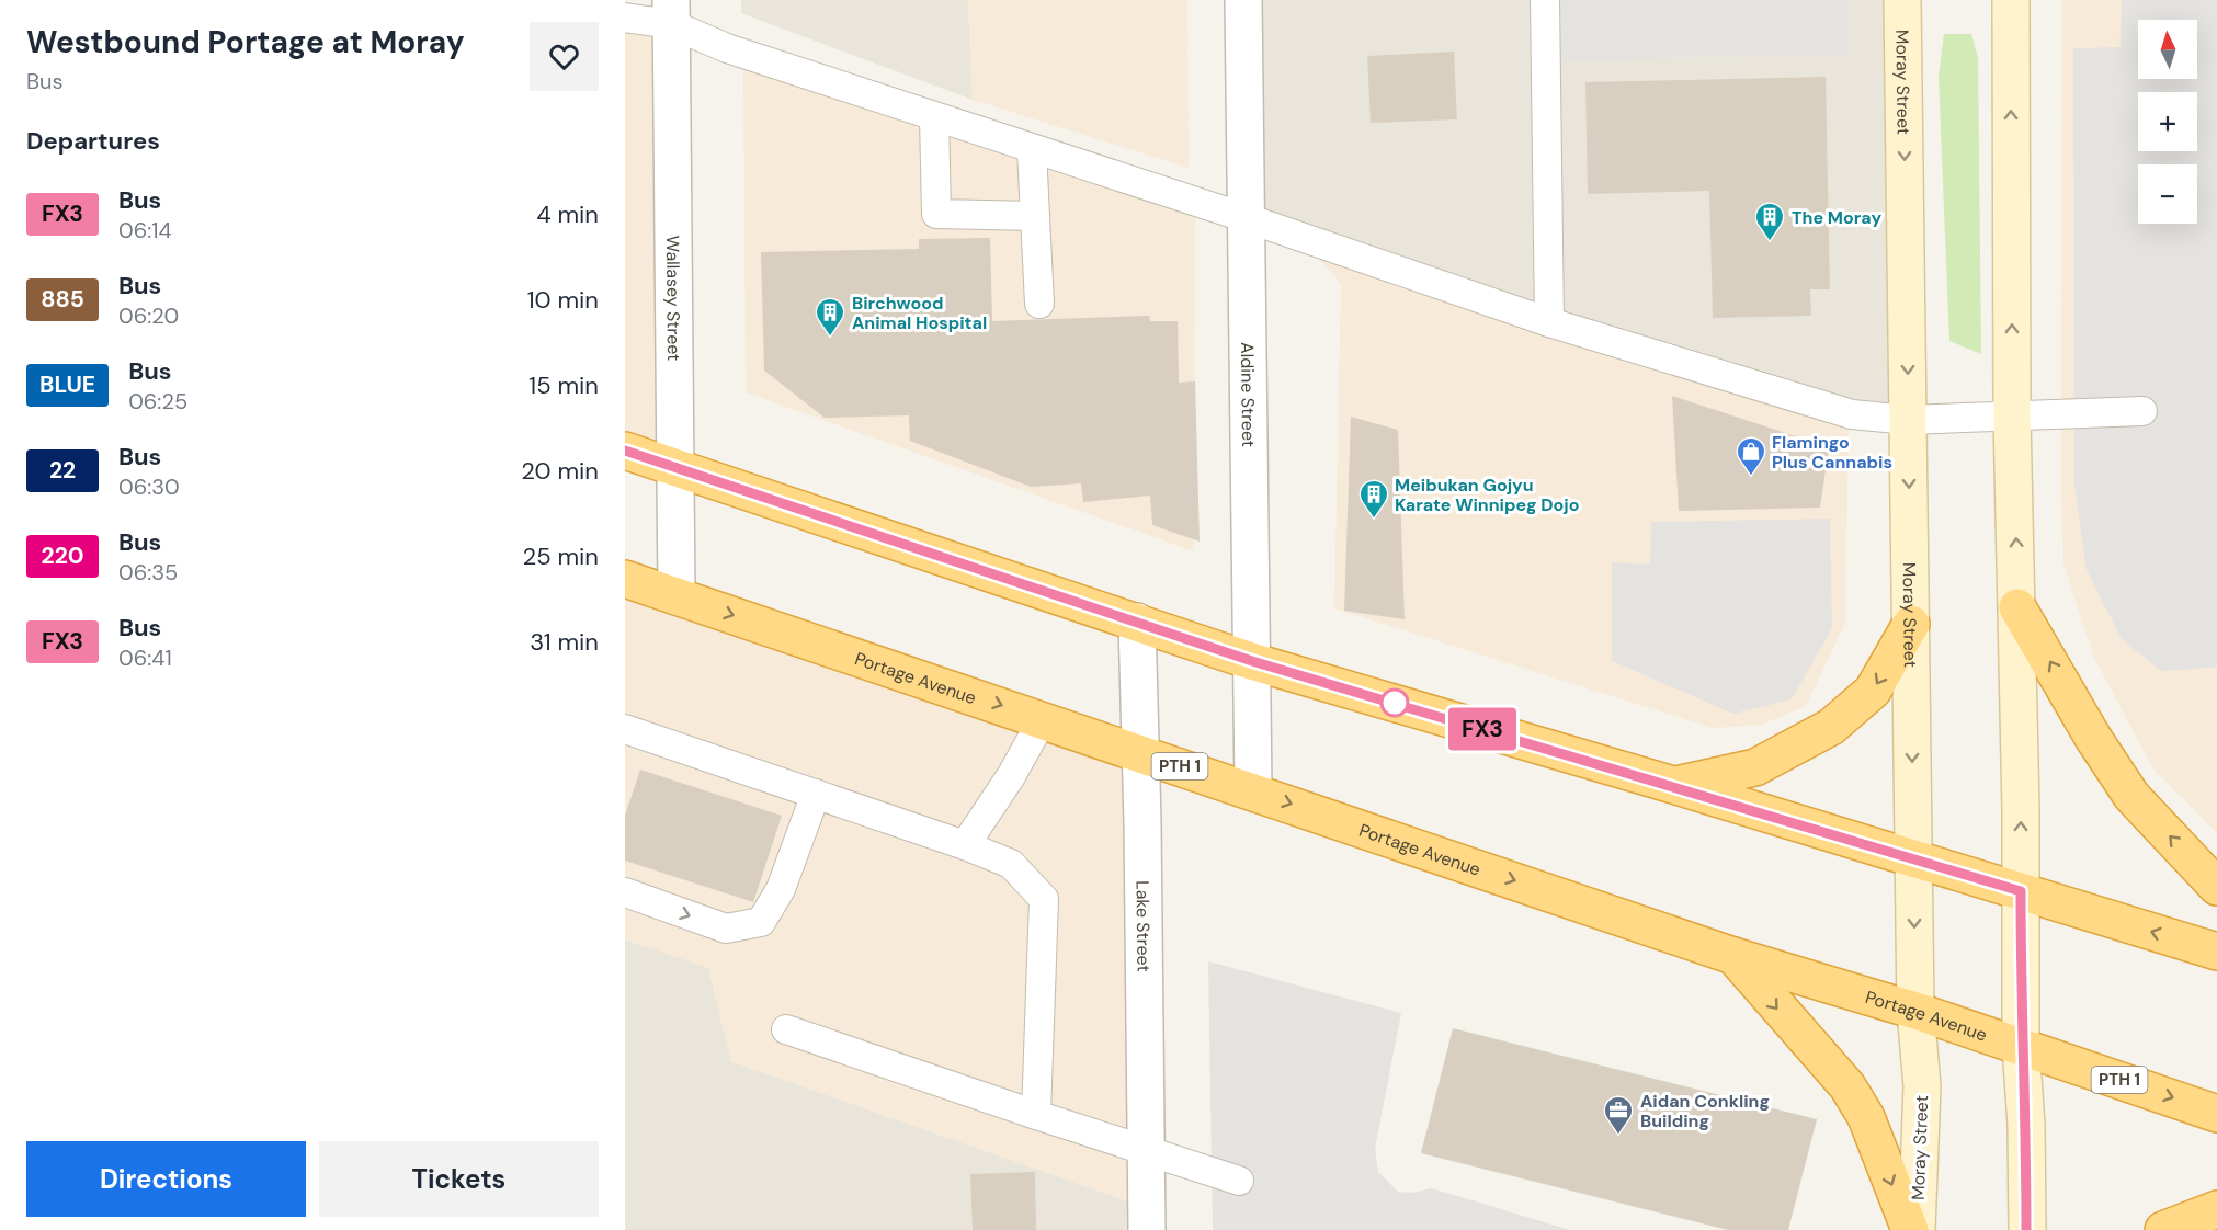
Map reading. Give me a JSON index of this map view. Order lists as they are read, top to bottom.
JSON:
{
  "streets": {
    "highway": ["Portage Avenue", "PTH 1"],
    "main road": ["Moray Street"],
    "street": ["Wallasey Street", "Aldine Street", "Lake Street"]
  },
  "crossings": [
    ["Moray Street", "Portage Avenue"],
    ["Wallasey Street", "Portage Avenue"],
    ["Aldine Street", "Portage Avenue"],
    ["Portage Avenue", "Lake Street"]
  ],
  "places": {
    "building": ["The Moray", "Birchwood Animal Hospital", "Meibukan Gojyu Karate Winnipeg Dojo"],
    "shop": ["Flamingo Plus Cannabis"],
    "office": ["Aidan Conkling Building"]
  },
  "lines": ["bus line FX3"],
  "north": "top",
  "page": {
    "heading": [
      ["Westbound Portage at Moray", "Bus"],
      "Departures"
    ],
    "on_map": "FX3",
    "map_buttons": ["+", "−"],
    "list": [
      {
        "mark": "FX3",
        "name": "Bus",
        "note": "06:14",
        "value": "4 min"
      },
      {
        "mark": "885",
        "name": "Bus",
        "note": "06:20",
        "value": "10 min"
      },
      {
        "mark": "BLUE",
        "name": "Bus",
        "note": "06:25",
        "value": "15 min"
      },
      {
        "mark": "22",
        "name": "Bus",
        "note": "06:30",
        "value": "20 min"
      },
      {
        "mark": "220",
        "name": "Bus",
        "note": "06:35",
        "value": "25 min"
      },
      {
        "mark": "FX3",
        "name": "Bus",
        "note": "06:41",
        "value": "31 min"
      }
    ],
    "buttons": ["Directions", "Tickets"]
  }
}
